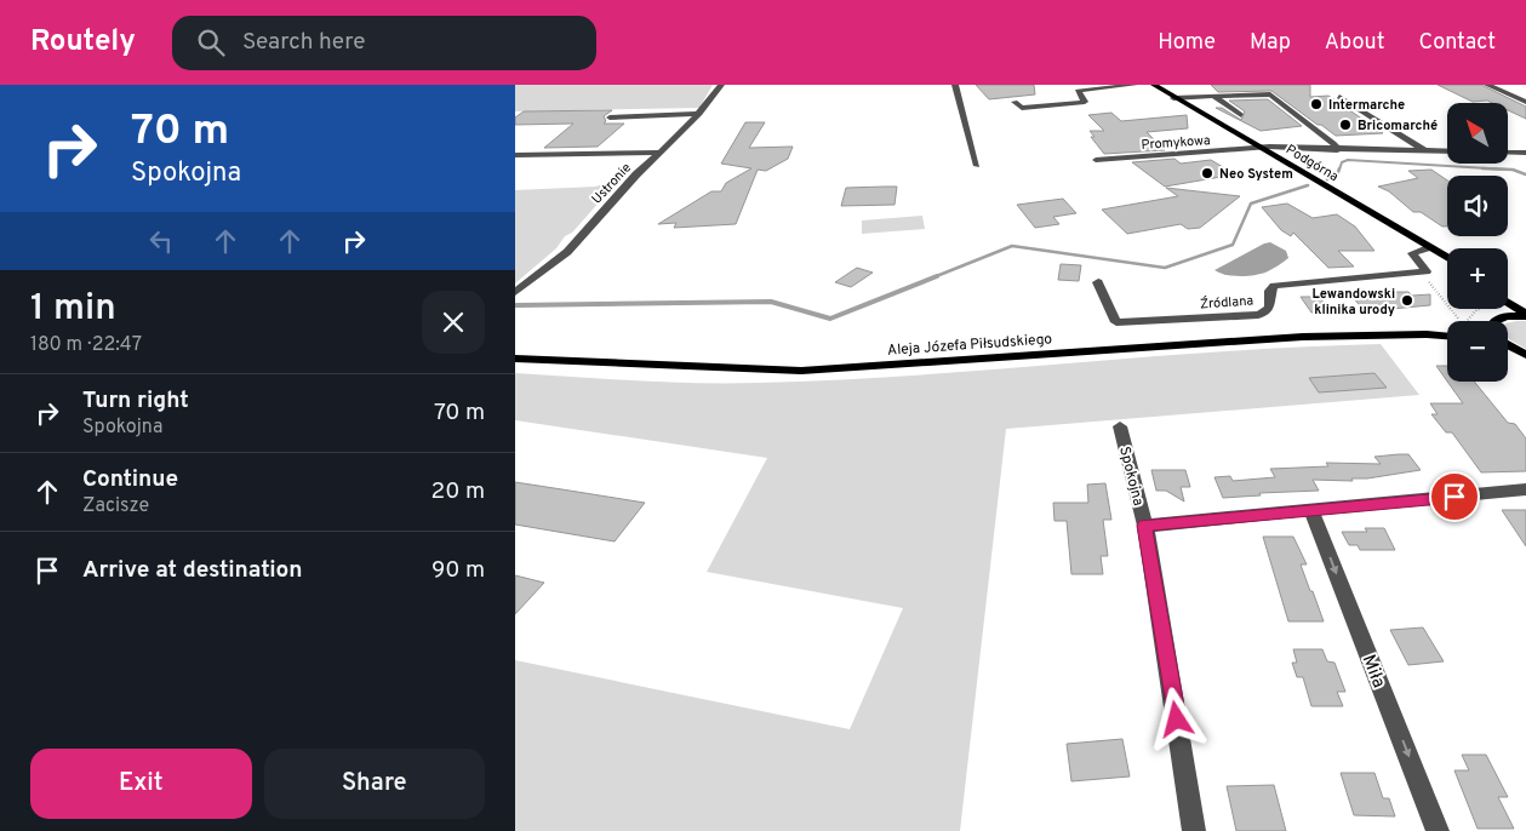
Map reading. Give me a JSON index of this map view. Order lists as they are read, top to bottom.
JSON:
{
  "streets": {
    "main road": ["Podgórna", "Aleja Józefa Piłsudskiego"],
    "street": [
      "Promykowa",
      "Ustronie",
      "Źródlana",
      "Spokojna",
      "Miła"
    ]
  },
  "crossings": [
    ["Promykowa", "Podgórna"],
    ["Spokojna", "Miła"]
  ],
  "one_way": ["Miła"],
  "places": [
    "Intermarche",
    "Bricomarché",
    "Neo System",
    "Lewandowski klinika urody"
  ],
  "north": "top left",
  "page": {
    "header": "Routely",
    "search": "Search here",
    "nav": [
      "Home",
      "Map",
      "About",
      "Contact"
    ],
    "turn": ["70 m", "Spokojna"],
    "map_buttons": ["+", "−"],
    "heading": ["1 min", "180 m · 22:47"],
    "list": [
      {
        "name": "Turn right",
        "note": "Spokojna",
        "value": "70 m"
      },
      {
        "name": "Continue",
        "note": "Zacisze",
        "value": "20 m"
      },
      {
        "name": "Arrive at destination",
        "value": "90 m"
      }
    ],
    "buttons": ["Exit", "Share"]
  }
}
